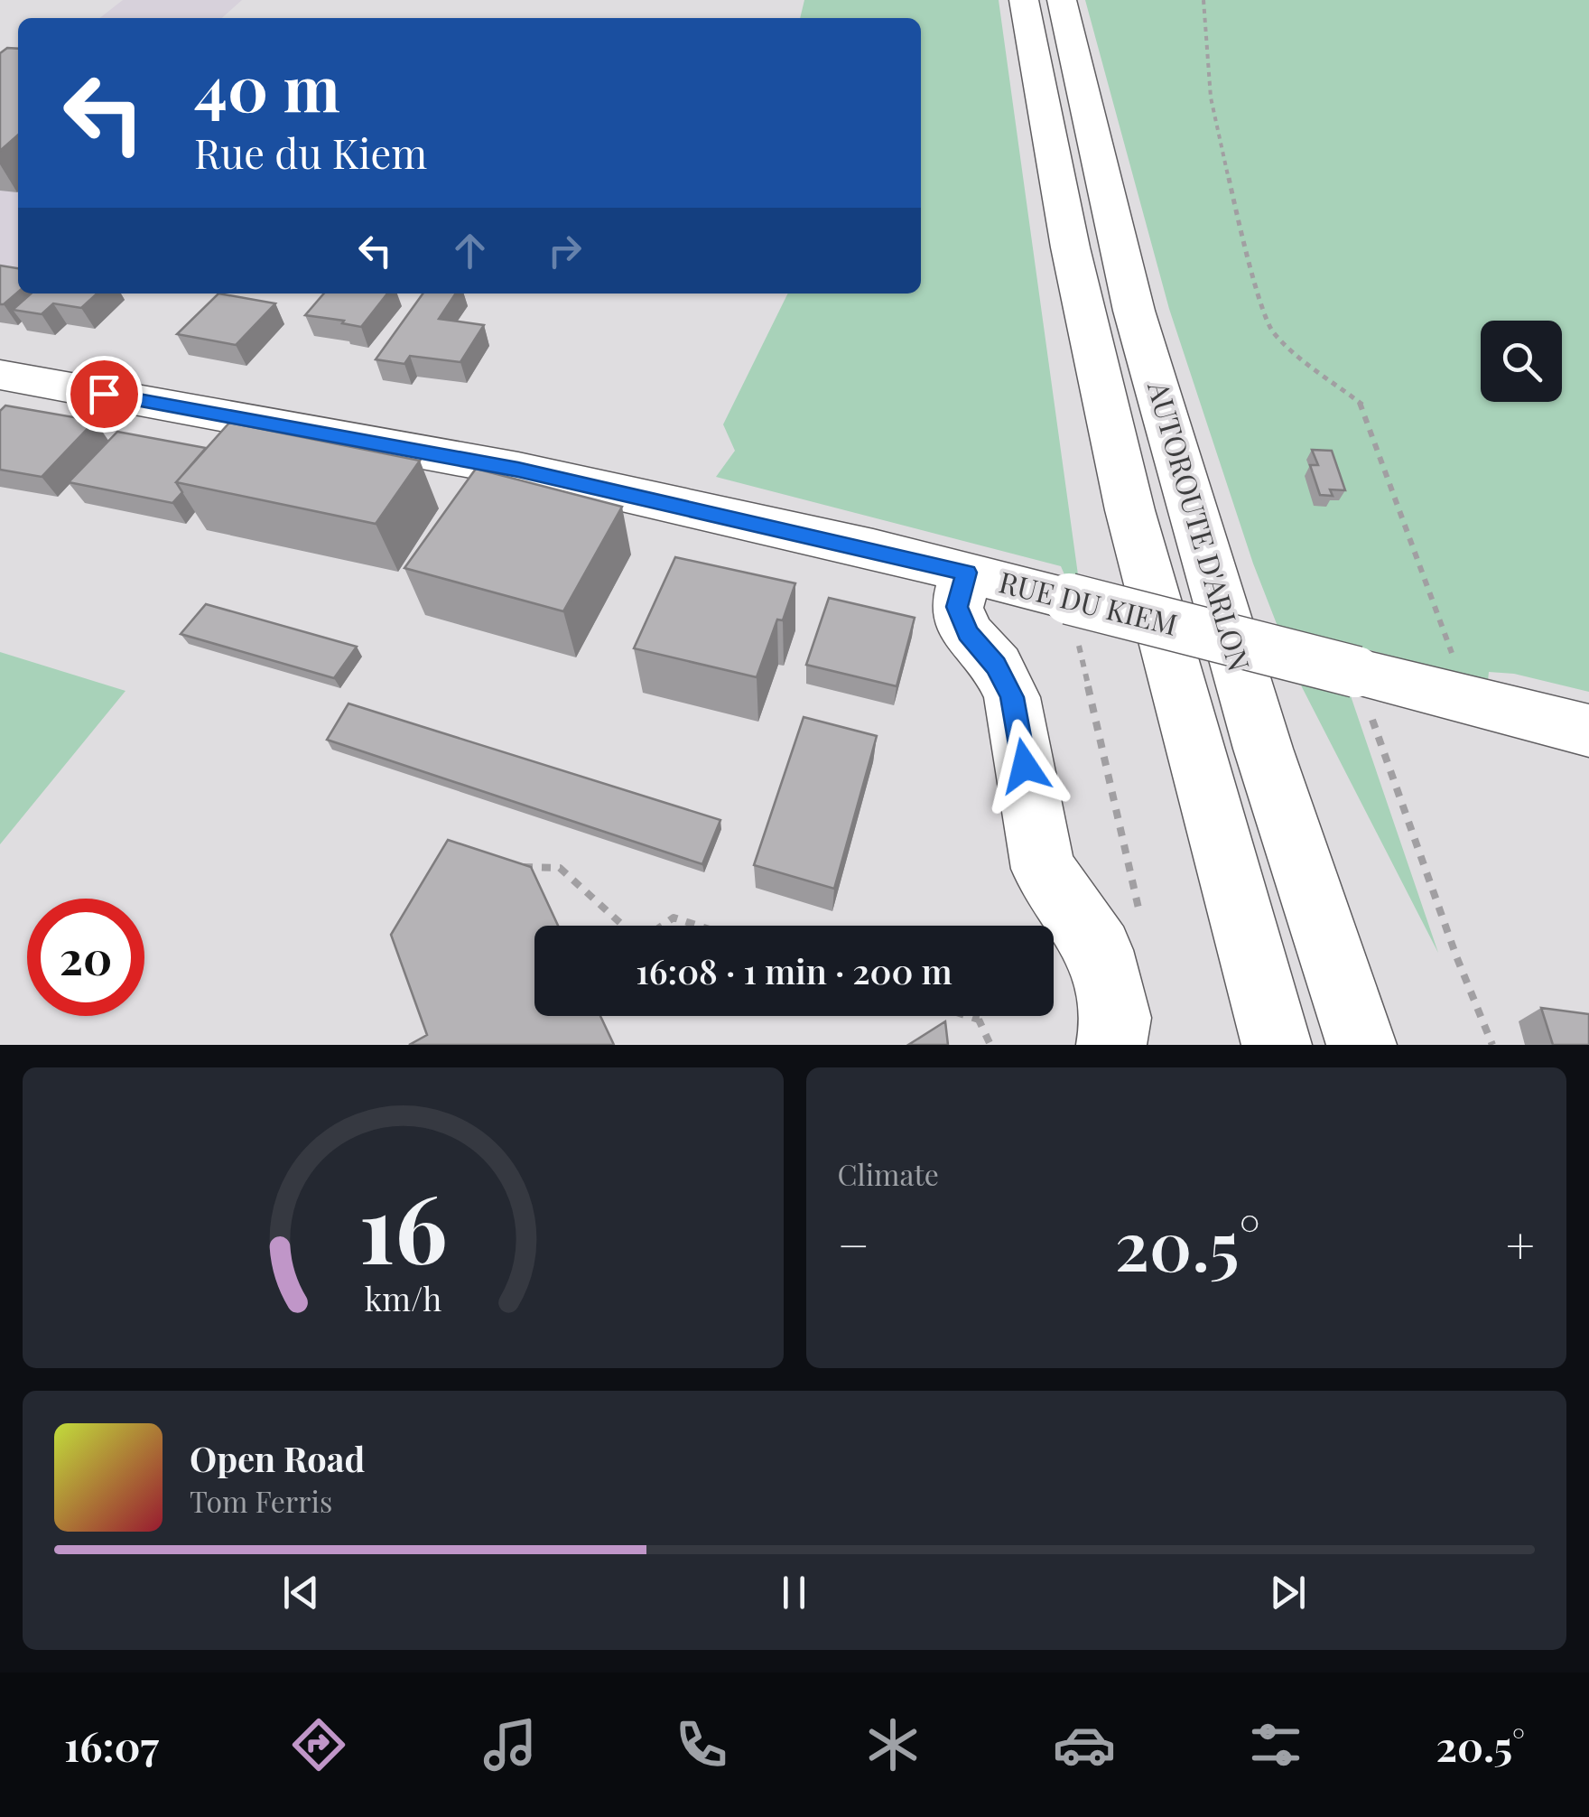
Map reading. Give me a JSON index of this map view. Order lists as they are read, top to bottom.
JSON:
{
  "streets": {
    "main road": ["AUTOROUTE D'ARLON", "RUE DU KIEM"]
  },
  "page": {
    "turn": ["40 m", "Rue du Kiem"],
    "limit": "20",
    "trip": "16:08 · 1 min · 200 m",
    "tile": "Climate",
    "heat": ["−", "20.5°", "+"],
    "song": ["Open Road", "Tom Ferris"],
    "tabs": ["16:07", "20.5°"],
    "gauge": ["16", "km/h"]
  }
}
